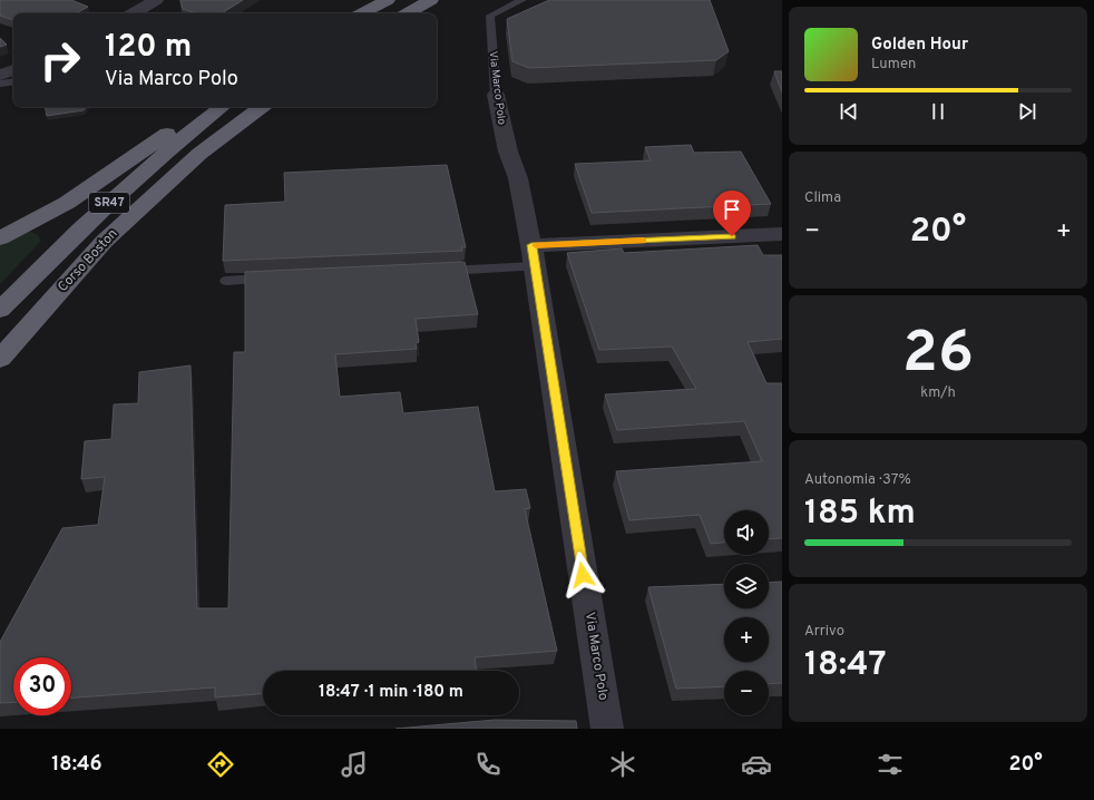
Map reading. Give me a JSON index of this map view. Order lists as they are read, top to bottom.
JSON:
{
  "streets": {
    "highway": ["SR47", "Corso Boston"],
    "street": ["Via Marco Polo"]
  },
  "page": {
    "turn": ["120 m", "Via Marco Polo"],
    "song": ["Golden Hour", "Lumen"],
    "tile": [
      "Clima",
      ["26", "km/h"],
      ["Autonomia · 37%", "185 km"],
      ["Arrivo", "18:47"]
    ],
    "heat": ["−", "20°", "+"],
    "map_buttons": ["+", "−"],
    "limit": "30",
    "trip": "18:47 · 1 min · 180 m",
    "tabs": ["18:46", "20°"]
  }
}
